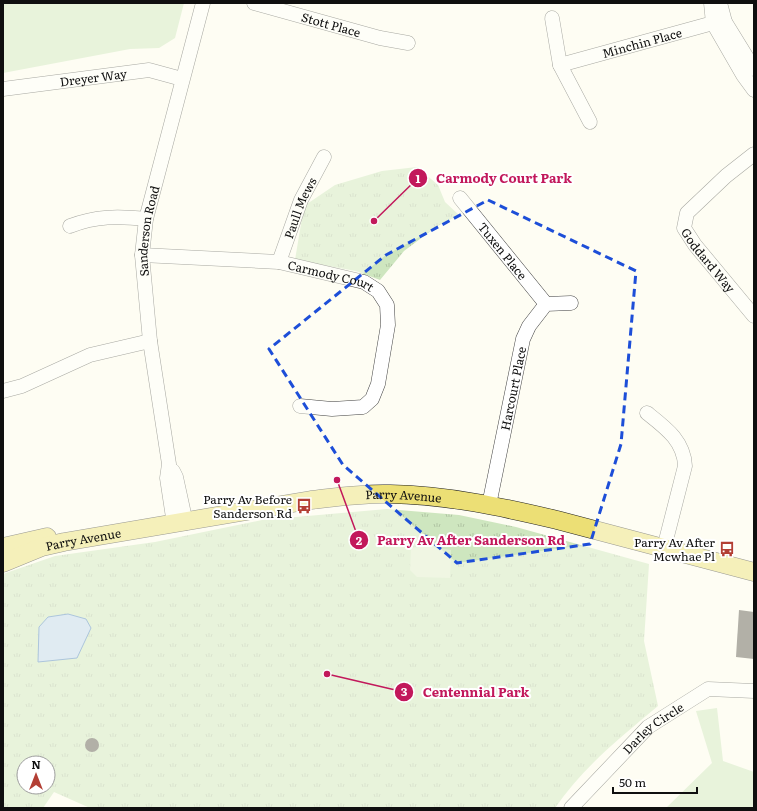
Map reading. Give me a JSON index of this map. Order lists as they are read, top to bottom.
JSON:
{
  "streets": {
    "main road": ["Parry Avenue"],
    "street": [
      "Stott Place",
      "Minchin Place",
      "Dreyer Way",
      "Paull Mews",
      "Sanderson Road",
      "Tuxen Place",
      "Goddard Way",
      "Carmody Court",
      "Harcourt Place",
      "Darley Circle"
    ]
  },
  "crossings": [
    ["Dreyer Way", "Sanderson Road"],
    ["Paull Mews", "Carmody Court"],
    ["Sanderson Road", "Carmody Court"],
    ["Sanderson Road", "Parry Avenue"],
    ["Tuxen Place", "Harcourt Place"],
    ["Harcourt Place", "Parry Avenue"]
  ],
  "places": {
    "other": ["Carmody Court Park", "Parry Av After Sanderson Rd", "Centennial Park"],
    "bus stop": ["Parry Av Before Sanderson Rd", "Parry Av After Mcwhae Pl"]
  },
  "scale_bar": "50 m",
  "north": "top"
}
